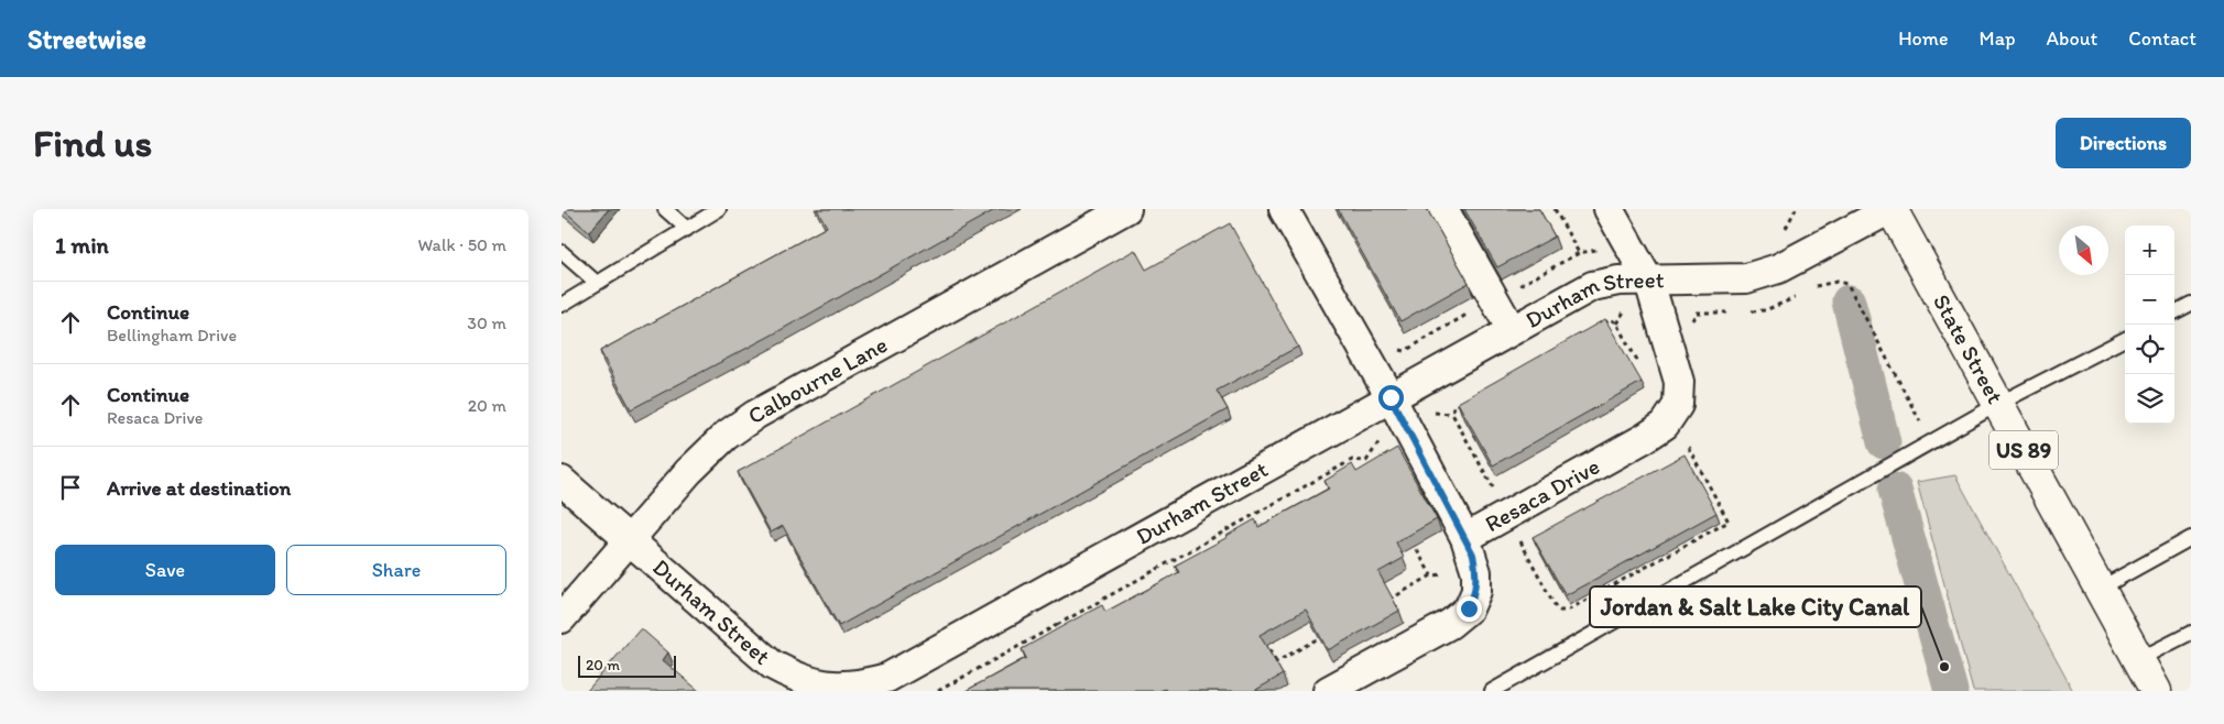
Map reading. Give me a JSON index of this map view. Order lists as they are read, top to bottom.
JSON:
{
  "streets": {
    "main road": ["State Street", "US 89"],
    "street": ["Durham Street", "Calbourne Lane", "Resaca Drive"]
  },
  "crossings": [
    ["Durham Street", "State Street"],
    ["Durham Street", "Calbourne Lane"],
    ["Durham Street", "Resaca Drive"]
  ],
  "places": ["Jordan & Salt Lake City Canal"],
  "scale_bar": "20 m",
  "north": "bottom right",
  "page": {
    "header": "Streetwise",
    "nav": [
      "Home",
      "Map",
      "About",
      "Contact"
    ],
    "buttons": [
      "Directions",
      ["Save", "Share"]
    ],
    "title": "Find us",
    "heading": ["1 min", "Walk · 50 m"],
    "map_buttons": ["+", "−"],
    "list": [
      ["Continue", "Bellingham Drive", "30 m"],
      ["Continue", "Resaca Drive", "20 m"],
      "Arrive at destination"
    ],
    "scale": "20 m"
  }
}
